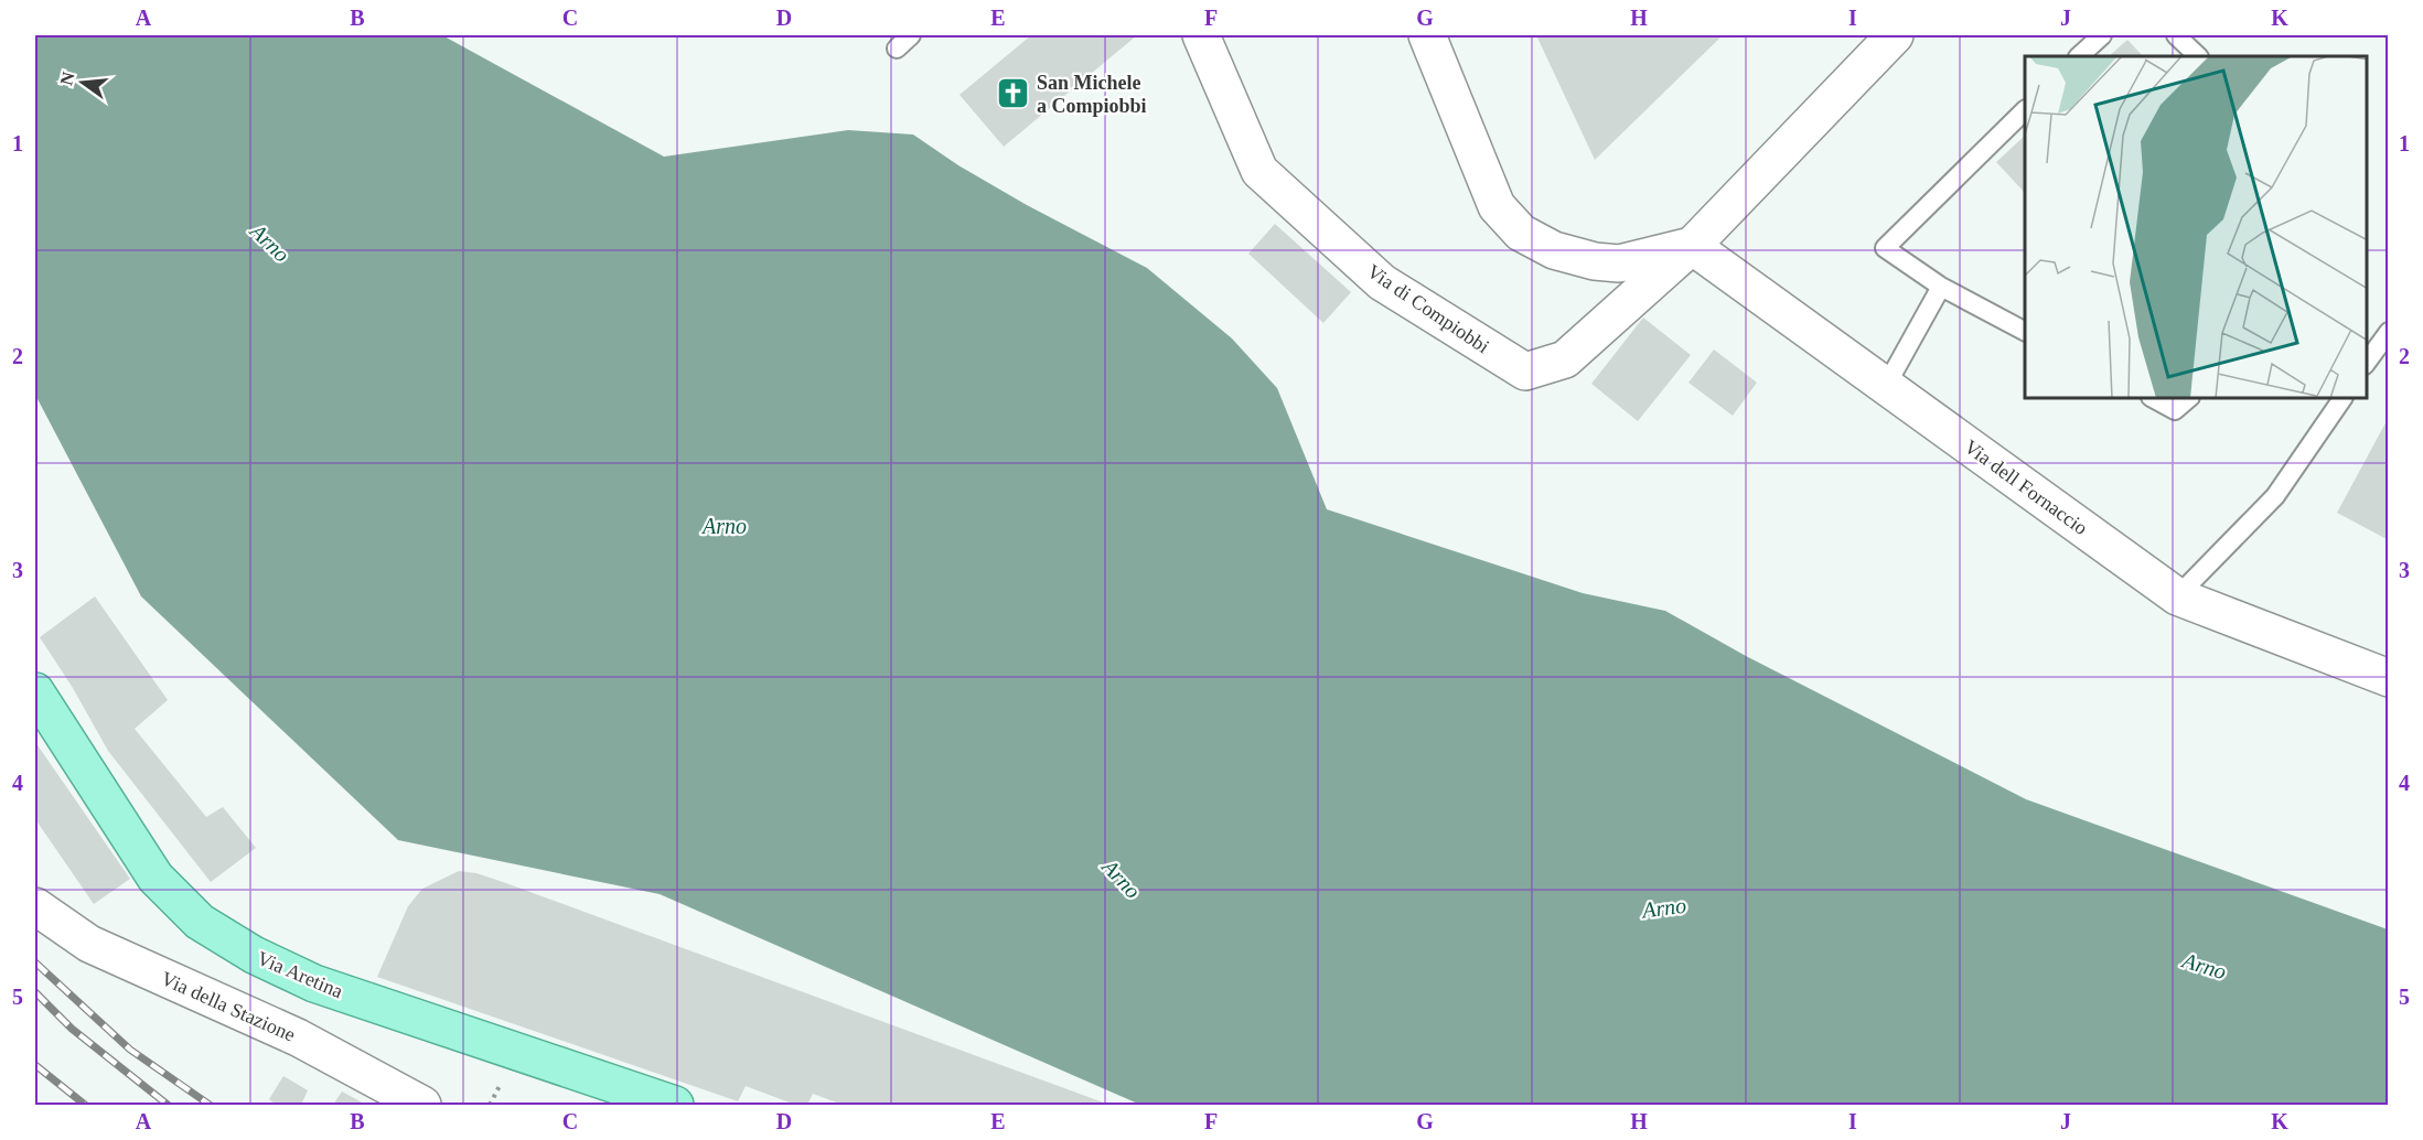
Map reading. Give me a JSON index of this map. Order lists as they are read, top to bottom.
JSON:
{
  "streets": {
    "main road": ["Via Aretina"],
    "street": ["Via di Compiobbi", "Via dell Fornaccio", "Via della Stazione"]
  },
  "crossings": [
    ["Via di Compiobbi", "Via dell Fornaccio"]
  ],
  "water": ["Arno"],
  "places": {
    "church": ["San Michele a Compiobbi"]
  },
  "north": "left",
  "grid": {
    "columns": [
      "A",
      "B",
      "C",
      "D",
      "E",
      "F",
      "G",
      "H",
      "I",
      "J",
      "K"
    ],
    "rows": [
      "1",
      "2",
      "3",
      "4",
      "5"
    ]
  }
}
